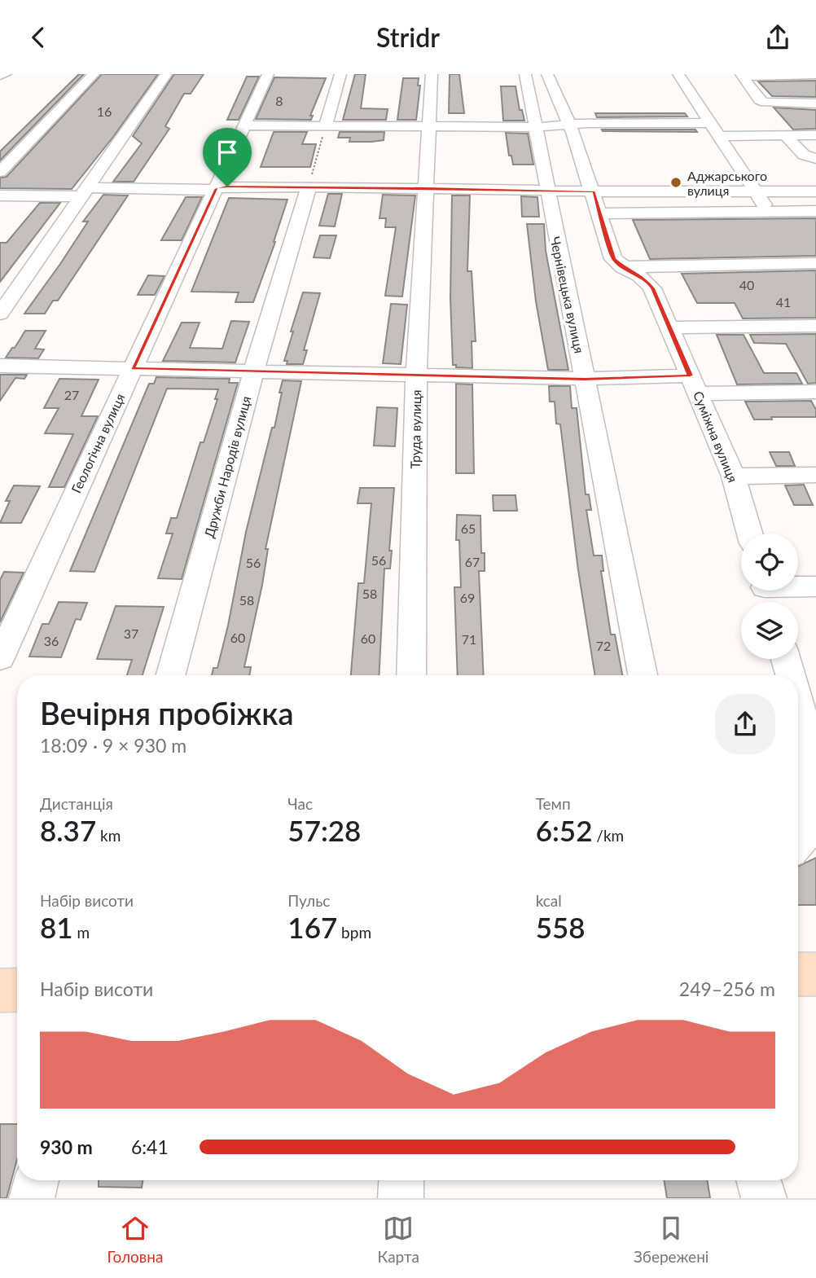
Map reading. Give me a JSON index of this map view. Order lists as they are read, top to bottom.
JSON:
{
  "streets": {
    "street": [
      "Чернівецька вулиця",
      "Труда вулиця",
      "Суміжна вулиця",
      "Геологічна вулиця",
      "Дружби Народів вулиця"
    ]
  },
  "places": ["Аджарського вулиця"],
  "house_numbers": [
    "8",
    "16",
    "40",
    "41",
    "27",
    "65",
    "56",
    "67",
    "56",
    "58",
    "69",
    "58",
    "37",
    "60",
    "60",
    "71",
    "36",
    "72"
  ],
  "page": {
    "header": "Stridr",
    "heading": ["Вечірня пробіжка", "18:09 · 9 × 930 m"],
    "stats": [
      ["Дистанція", "8.37 km"],
      ["Час", "57:28"],
      ["Темп", "6:52 /km"],
      ["Набір висоти", "81 m"],
      ["Пульс", "167 bpm"],
      ["kcal", "558"]
    ],
    "chart": ["Набір висоти", "249–256 m"],
    "list": [
      {
        "name": "930 m",
        "note": "6:41"
      }
    ],
    "tabs": ["Головна", "Карта", "Збережені"]
  }
}
